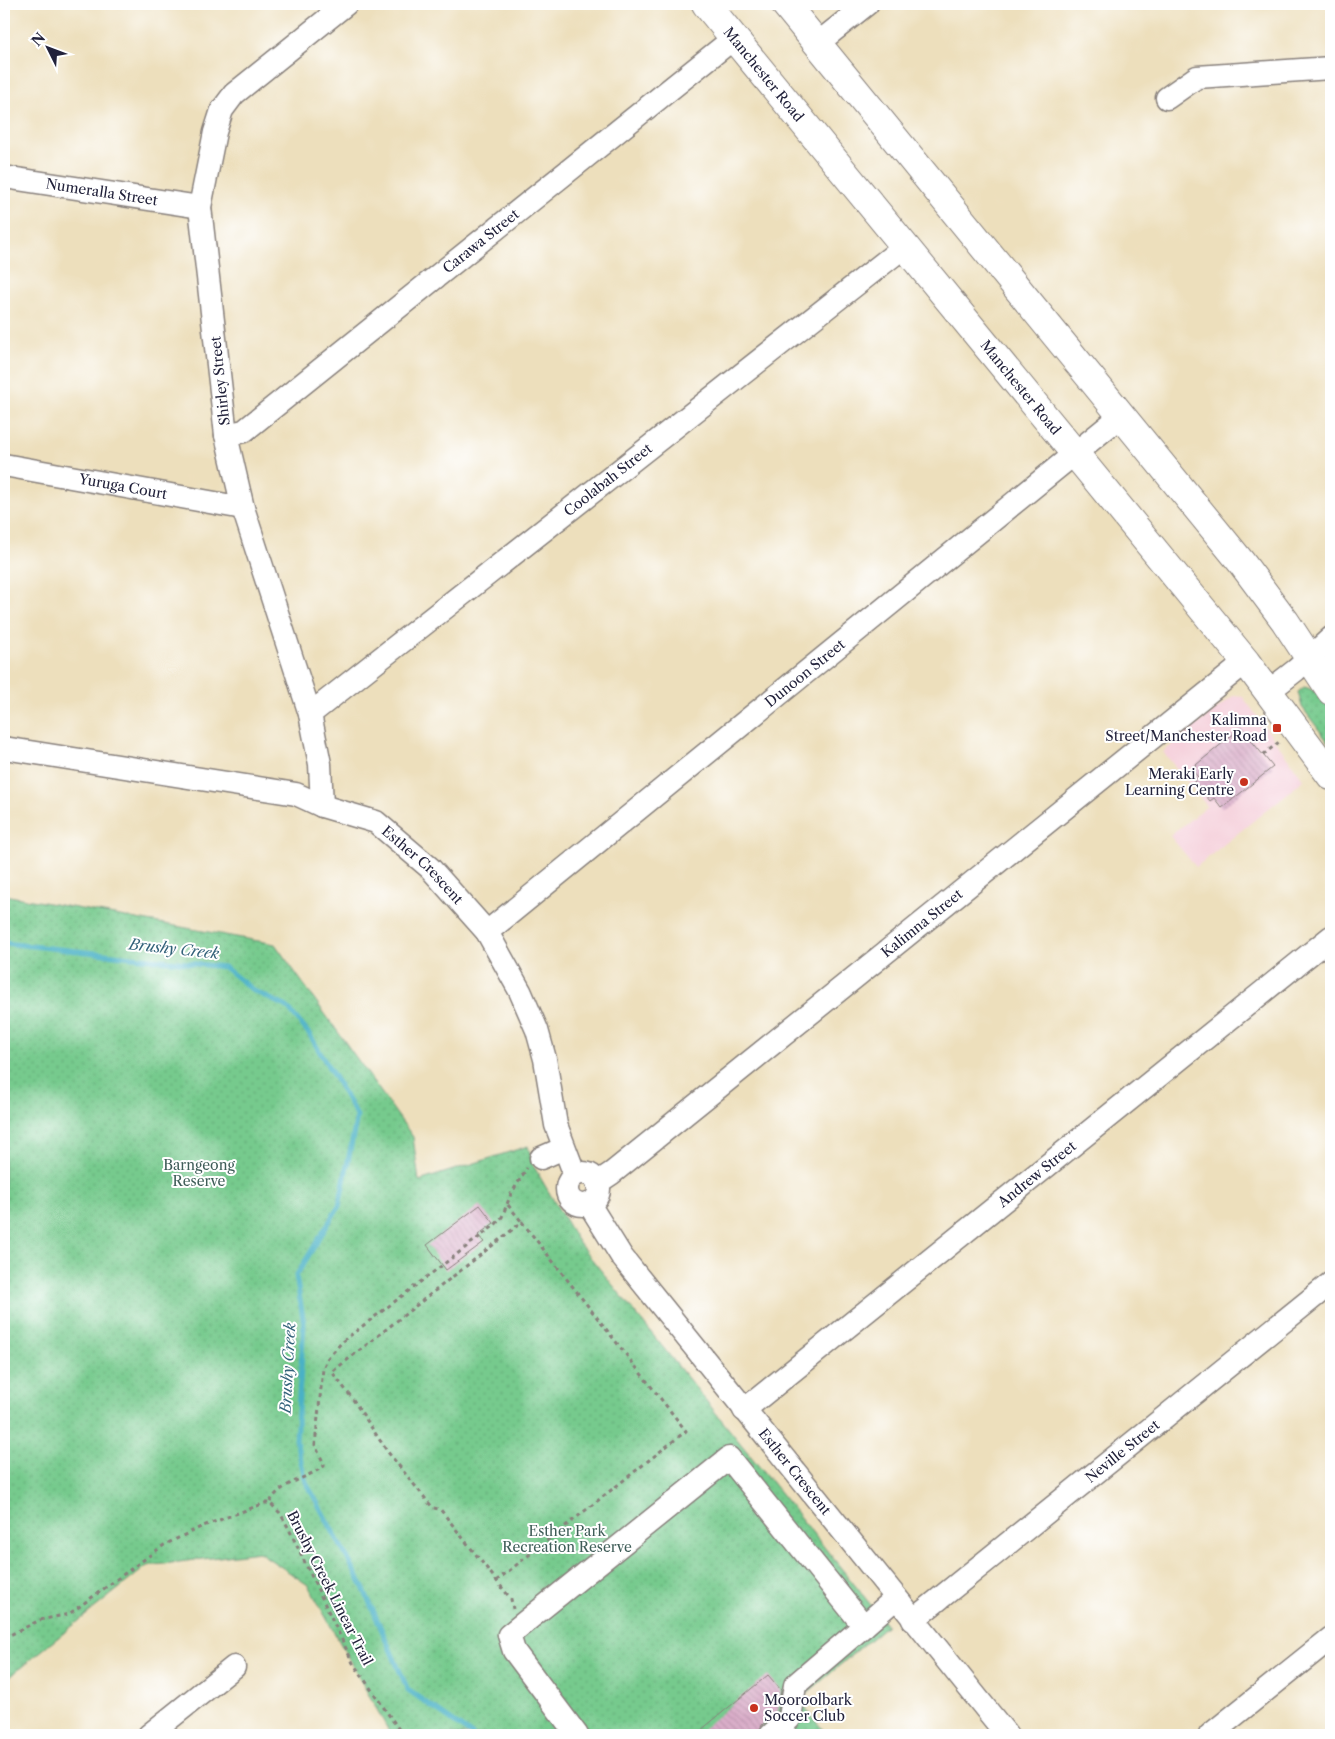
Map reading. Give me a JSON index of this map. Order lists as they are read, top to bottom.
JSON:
{
  "streets": {
    "main road": ["Manchester Road"],
    "street": [
      "Numeralla Street",
      "Carawa Street",
      "Shirley Street",
      "Coolabah Street",
      "Yuruga Court",
      "Dunoon Street",
      "Esther Crescent",
      "Kalimna Street",
      "Andrew Street",
      "Neville Street"
    ],
    "path": ["Brushy Creek Linear Trail"]
  },
  "crossings": [
    ["Manchester Road", "Carawa Street"],
    ["Manchester Road", "Coolabah Street"],
    ["Manchester Road", "Dunoon Street"],
    ["Manchester Road", "Kalimna Street"],
    ["Numeralla Street", "Shirley Street"],
    ["Carawa Street", "Shirley Street"],
    ["Shirley Street", "Coolabah Street"],
    ["Shirley Street", "Yuruga Court"],
    ["Shirley Street", "Esther Crescent"],
    ["Dunoon Street", "Esther Crescent"],
    ["Esther Crescent", "Kalimna Street"],
    ["Esther Crescent", "Andrew Street"],
    ["Esther Crescent", "Neville Street"]
  ],
  "water": ["Brushy Creek"],
  "parks": ["Barngeong Reserve", "Esther Park Recreation Reserve"],
  "places": {
    "transit": ["Kalimna Street/Manchester Road"],
    "other": ["Meraki Early Learning Centre", "Mooroolbark Soccer Club"]
  },
  "north": "top left"
}
